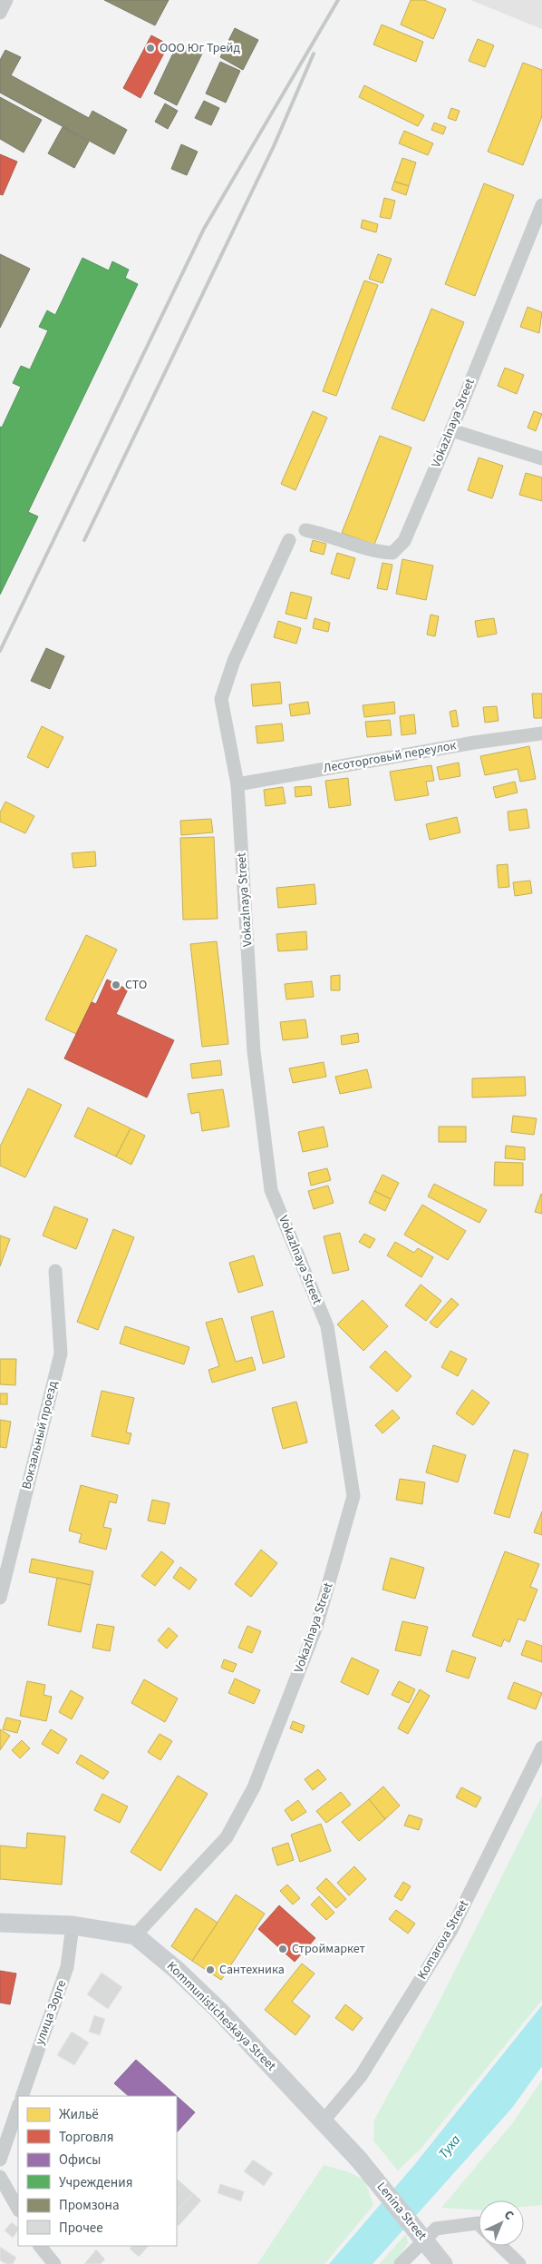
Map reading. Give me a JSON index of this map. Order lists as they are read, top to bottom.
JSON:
{
  "streets": {
    "main road": ["Kommunisticheskaya Street", "Lenina Street"],
    "street": [
      "Vokazlnaya Street",
      "Лесоторговый переулок",
      "Вокзальный проезд",
      "Komarova Street",
      "улица Зорге"
    ]
  },
  "crossings": [
    ["Vokazlnaya Street", "Лесоторговый переулок"],
    ["Vokazlnaya Street", "Kommunisticheskaya Street"],
    ["Komarova Street", "Kommunisticheskaya Street"],
    ["Kommunisticheskaya Street", "Lenina Street"]
  ],
  "water": ["Туха"],
  "places": [
    "ООО Юг Трейд",
    "СТО",
    "Строймаркет",
    "Сантехника"
  ],
  "legend": [
    "Жильё",
    "Торговля",
    "Офисы",
    "Учреждения",
    "Промзона",
    "Прочее"
  ],
  "north": "top right"
}
